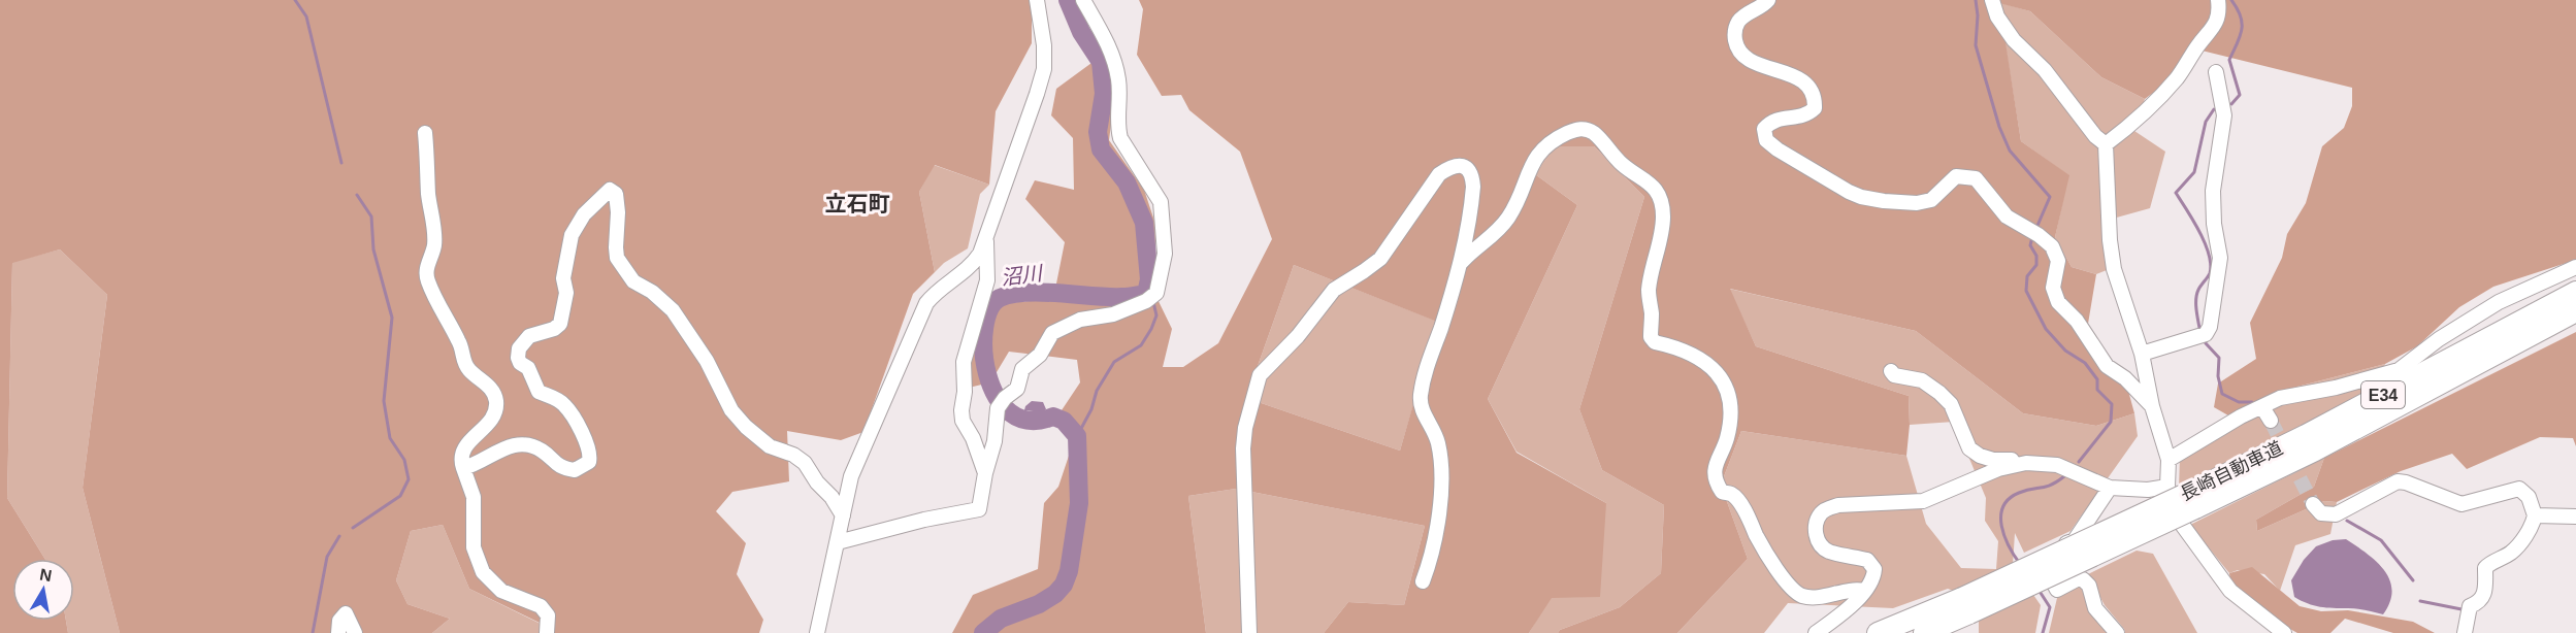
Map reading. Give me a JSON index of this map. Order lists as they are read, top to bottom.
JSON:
{
  "streets": {
    "highway": ["E34", "長崎自動車道"]
  },
  "districts": ["立石町"],
  "water": ["沼川"],
  "north": "top"
}
